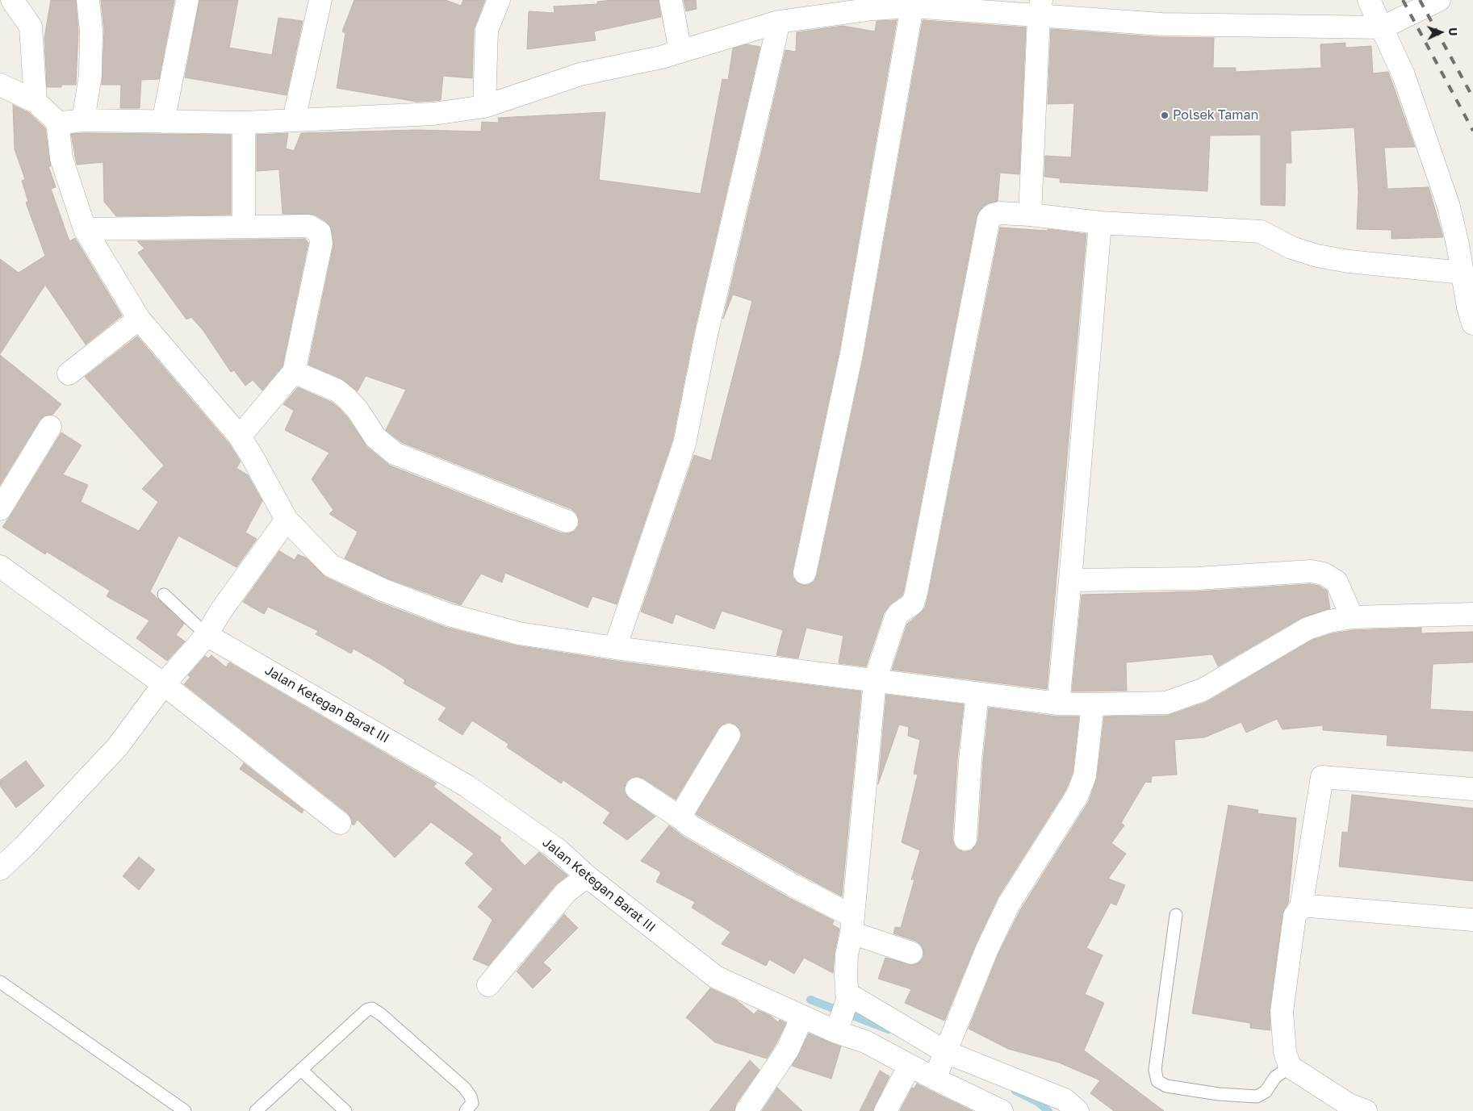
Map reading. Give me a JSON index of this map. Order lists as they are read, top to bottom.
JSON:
{
  "streets": {
    "street": ["Jalan Ketegan Barat III"]
  },
  "places": ["Polsek Taman"],
  "north": "right"
}
